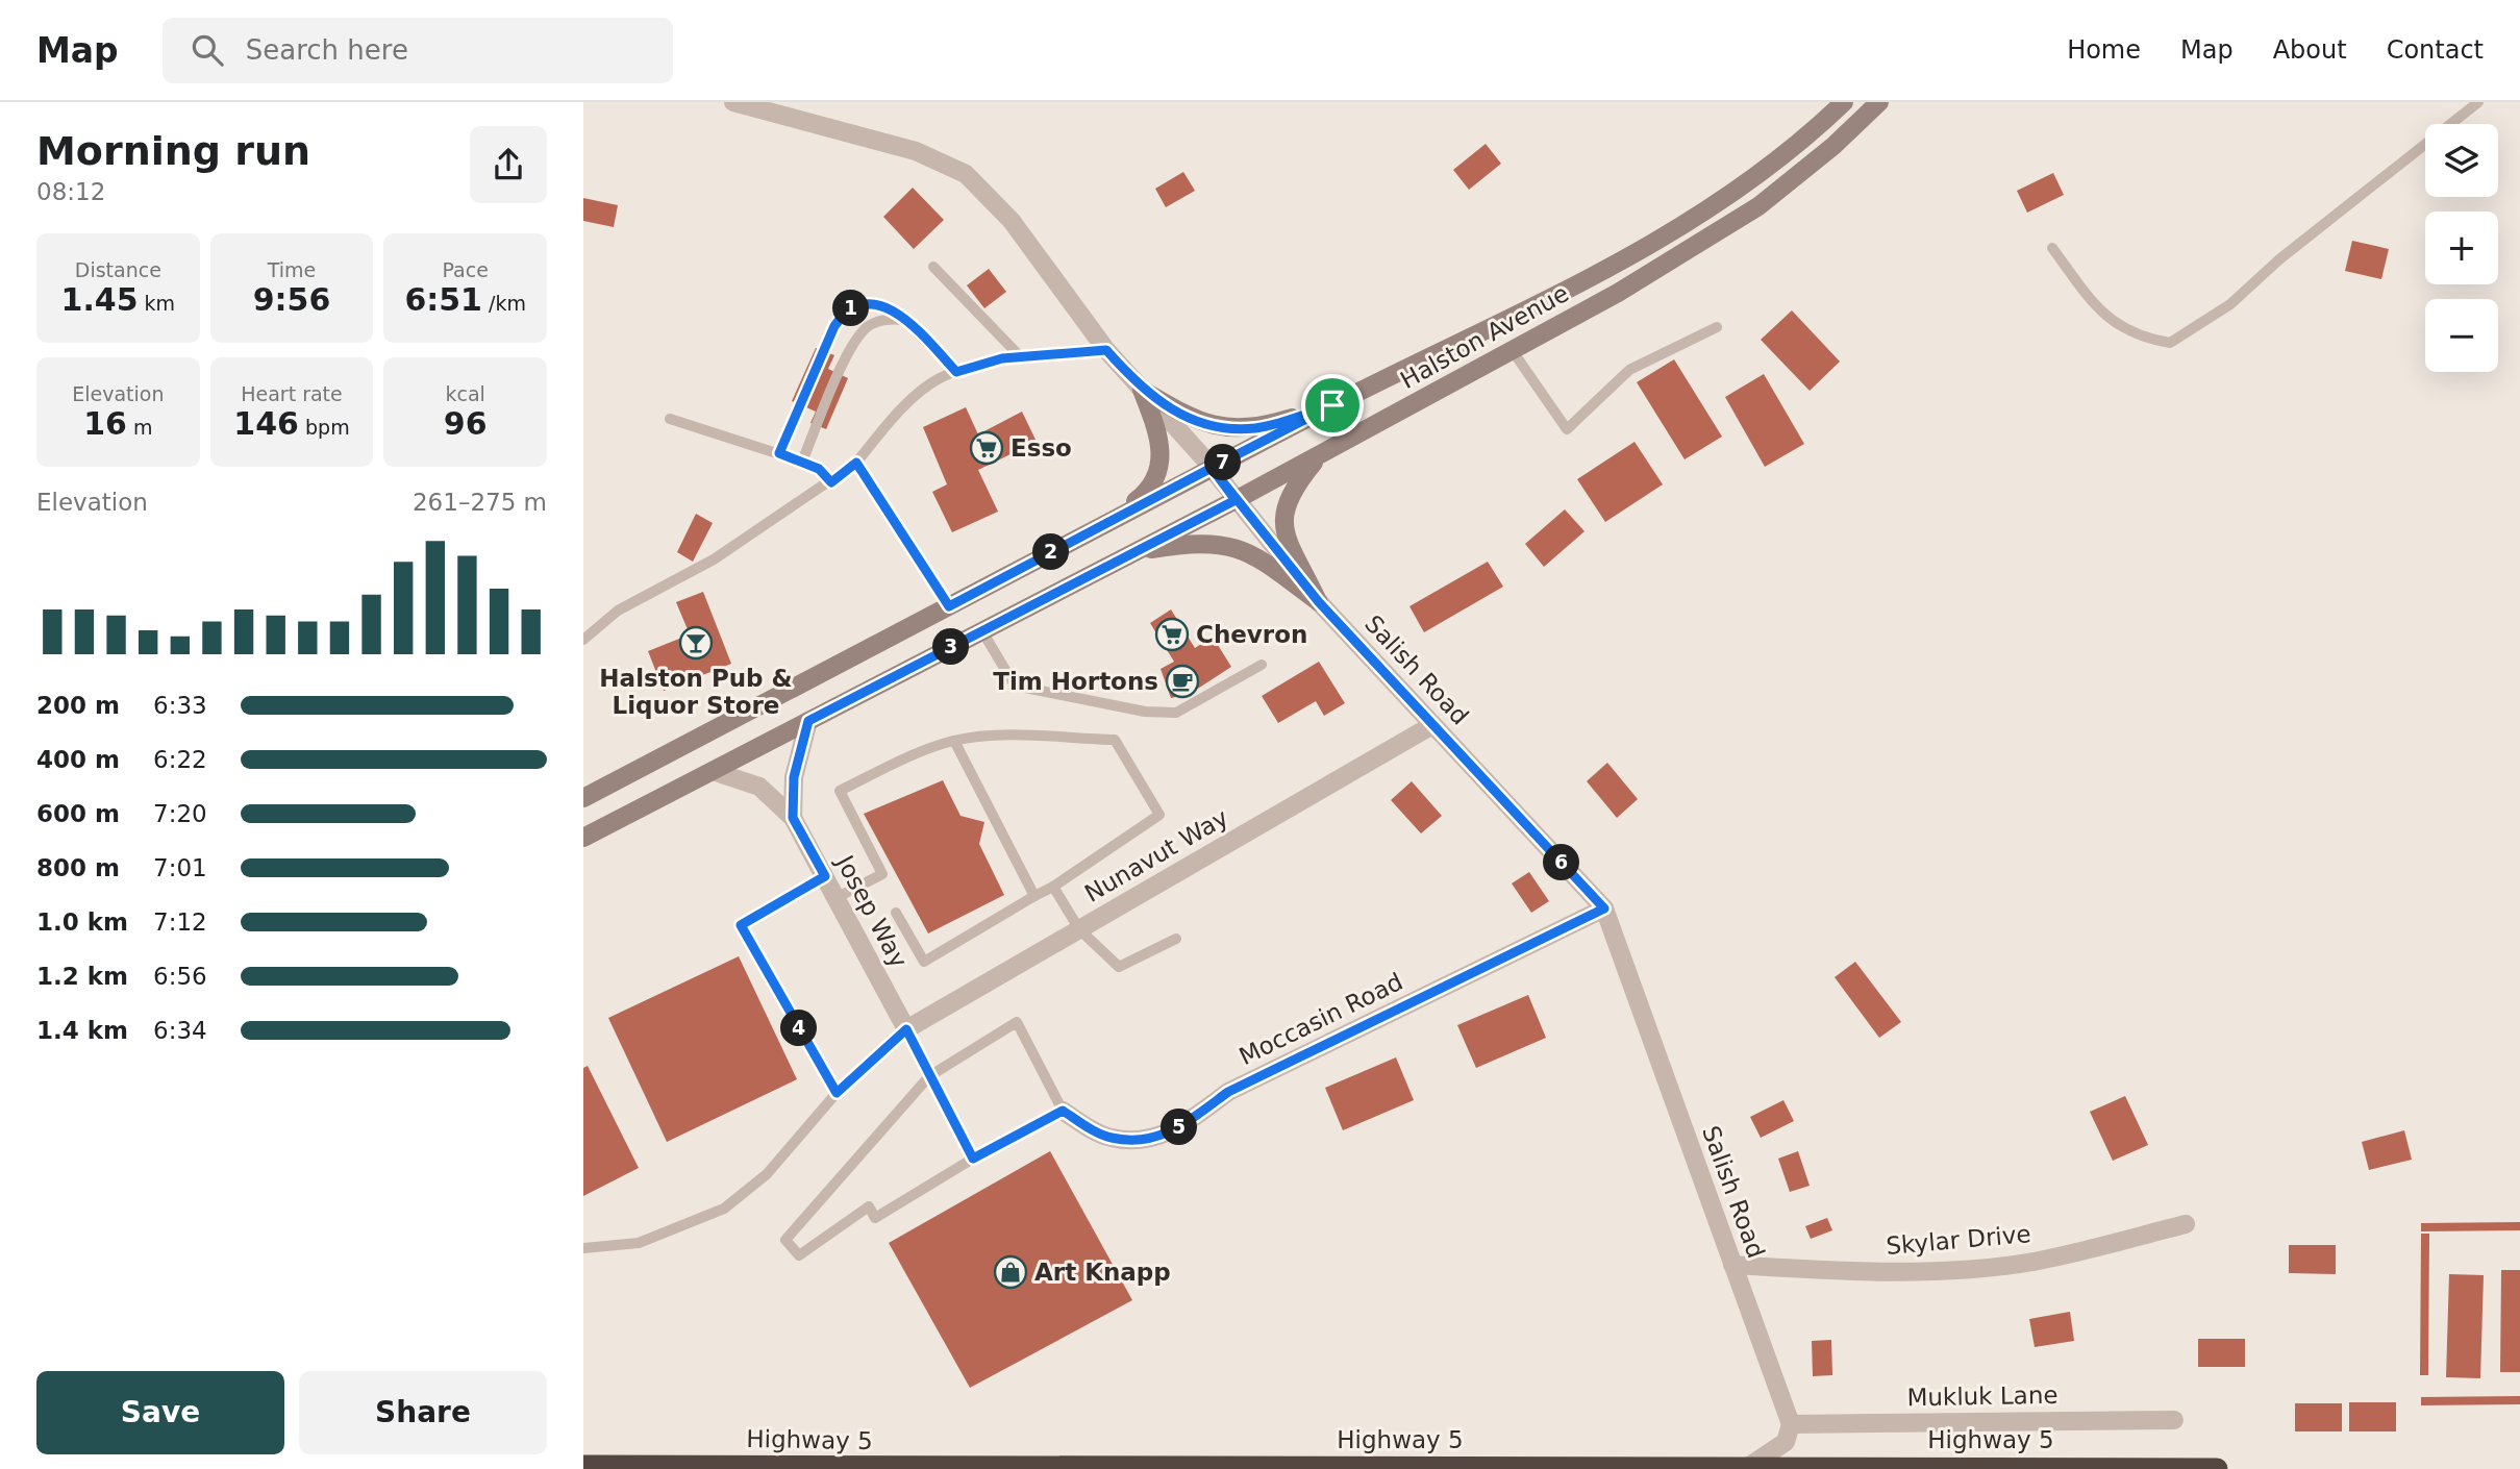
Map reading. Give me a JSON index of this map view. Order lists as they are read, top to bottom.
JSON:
{
  "streets": {
    "highway": ["Highway 5"],
    "main road": ["Halston Avenue"],
    "street": [
      "Salish Road",
      "Nunavut Way",
      "Josep Way",
      "Moccasin Road",
      "Skylar Drive",
      "Mukluk Lane"
    ]
  },
  "crossings": [
    ["Halston Avenue", "Salish Road"],
    ["Halston Avenue", "Josep Way"],
    ["Salish Road", "Nunavut Way"],
    ["Salish Road", "Moccasin Road"],
    ["Salish Road", "Skylar Drive"],
    ["Salish Road", "Mukluk Lane"],
    ["Nunavut Way", "Josep Way"]
  ],
  "places": {
    "supermarket": ["Esso", "Chevron"],
    "bar": ["Halston Pub & Liquor Store"],
    "cafe": ["Tim Hortons"],
    "shop": ["Art Knapp"]
  },
  "page": {
    "header": "Map",
    "search": "Search here",
    "nav": [
      "Home",
      "Map",
      "About",
      "Contact"
    ],
    "heading": ["Morning run", "08:12"],
    "map_buttons": ["+", "−"],
    "stats": [
      ["Distance", "1.45 km"],
      ["Time", "9:56"],
      ["Pace", "6:51 /km"],
      ["Elevation", "16 m"],
      ["Heart rate", "146 bpm"],
      ["kcal", "96"]
    ],
    "pins": [
      "1",
      "7",
      "2",
      "3",
      "6",
      "4",
      "5"
    ],
    "chart": ["Elevation", "261–275 m"],
    "list": [
      {
        "name": "200 m",
        "note": "6:33"
      },
      {
        "name": "400 m",
        "note": "6:22"
      },
      {
        "name": "600 m",
        "note": "7:20"
      },
      {
        "name": "800 m",
        "note": "7:01"
      },
      {
        "name": "1.0 km",
        "note": "7:12"
      },
      {
        "name": "1.2 km",
        "note": "6:56"
      },
      {
        "name": "1.4 km",
        "note": "6:34"
      }
    ],
    "buttons": ["Save", "Share"]
  }
}
